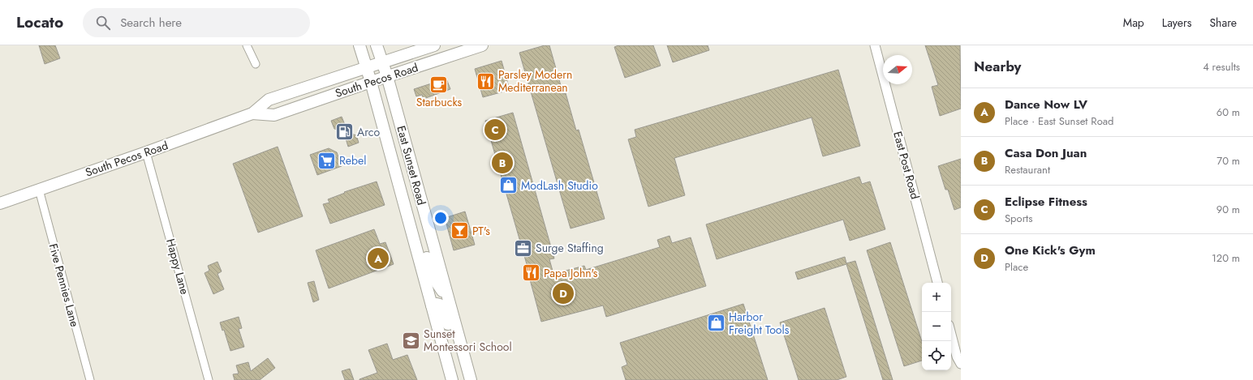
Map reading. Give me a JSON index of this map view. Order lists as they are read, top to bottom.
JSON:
{
  "streets": {
    "main road": ["South Pecos Road", "East Sunset Road"],
    "street": ["East Post Road", "Happy Lane", "Five Pennies Lane"]
  },
  "crossings": [
    ["South Pecos Road", "East Sunset Road"],
    ["South Pecos Road", "Happy Lane"],
    ["South Pecos Road", "Five Pennies Lane"]
  ],
  "places": {
    "restaurant": ["Parsley Modern Mediterranean", "Papa John's"],
    "cafe": ["Starbucks"],
    "fuel station": ["Arco"],
    "supermarket": ["Rebel"],
    "shop": ["ModLash Studio", "Harbor Freight Tools"],
    "bar": ["PT's"],
    "office": ["Surge Staffing"],
    "school or university": ["Sunset Montessori School"]
  },
  "north": "right",
  "page": {
    "header": "Locato",
    "search": "Search here",
    "nav": ["Map", "Layers", "Share"],
    "heading": ["Nearby", "4 results"],
    "list": [
      {
        "mark": "A",
        "name": "Dance Now LV",
        "note": "Place · East Sunset Road",
        "value": "60 m"
      },
      {
        "mark": "B",
        "name": "Casa Don Juan",
        "note": "Restaurant",
        "value": "70 m"
      },
      {
        "mark": "C",
        "name": "Eclipse Fitness",
        "note": "Sports",
        "value": "90 m"
      },
      {
        "mark": "D",
        "name": "One Kick's Gym",
        "note": "Place",
        "value": "120 m"
      }
    ],
    "pins": [
      "C",
      "B",
      "A",
      "D"
    ],
    "map_buttons": ["+", "−"]
  }
}
